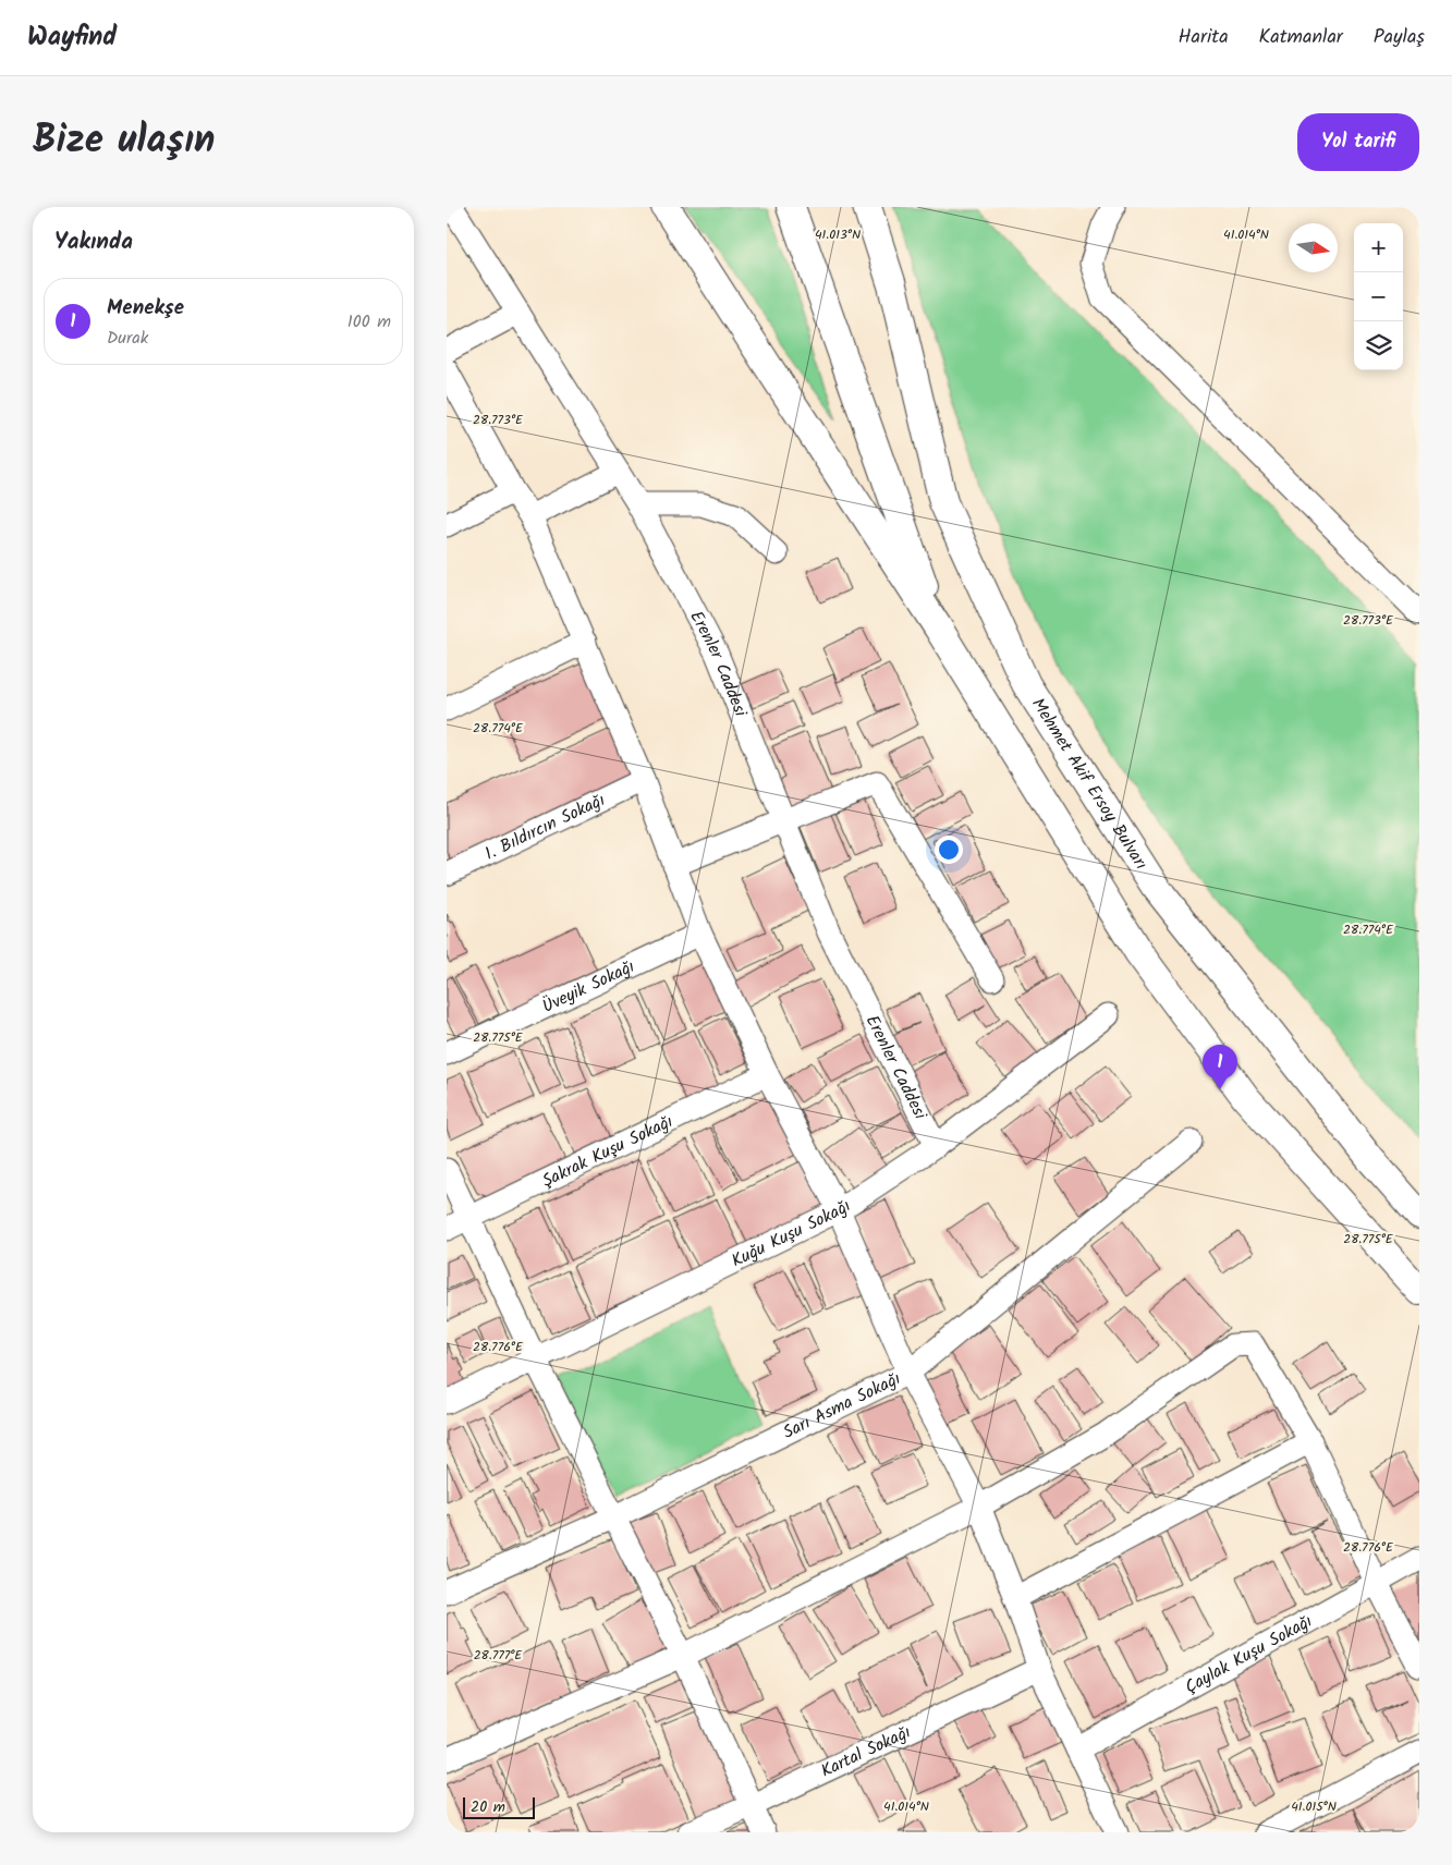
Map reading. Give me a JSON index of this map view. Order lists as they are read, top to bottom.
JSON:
{
  "streets": {
    "main road": ["Mehmet Akif Ersoy Bulvarı"],
    "street": [
      "Erenler Caddesi",
      "1. Bıldırcın Sokağı",
      "Üveyik Sokağı",
      "Şakrak Kuşu Sokağı",
      "Kuğu Kuşu Sokağı",
      "Sarı Asma Sokağı",
      "Çaylak Kuşu Sokağı",
      "Kartal Sokağı"
    ]
  },
  "crossings": [
    ["Erenler Caddesi", "Kuğu Kuşu Sokağı"]
  ],
  "scale_bar": "20 m",
  "north": "right",
  "page": {
    "header": "Wayfind",
    "nav": ["Harita", "Katmanlar", "Paylaş"],
    "title": "Bize ulaşın",
    "buttons": "Yol tarifi",
    "heading": "Yakında",
    "map_buttons": ["+", "−"],
    "list": [
      {
        "mark": "1",
        "name": "Menekşe",
        "note": "Durak",
        "value": "100 m"
      }
    ],
    "pins": "1",
    "scale": "20 m"
  },
  "coordinates": [
    "41.013°N",
    "41.014°N",
    "28.773°E",
    "28.774°E",
    "28.775°E",
    "28.776°E",
    "28.777°E",
    "41.015°N"
  ]
}
